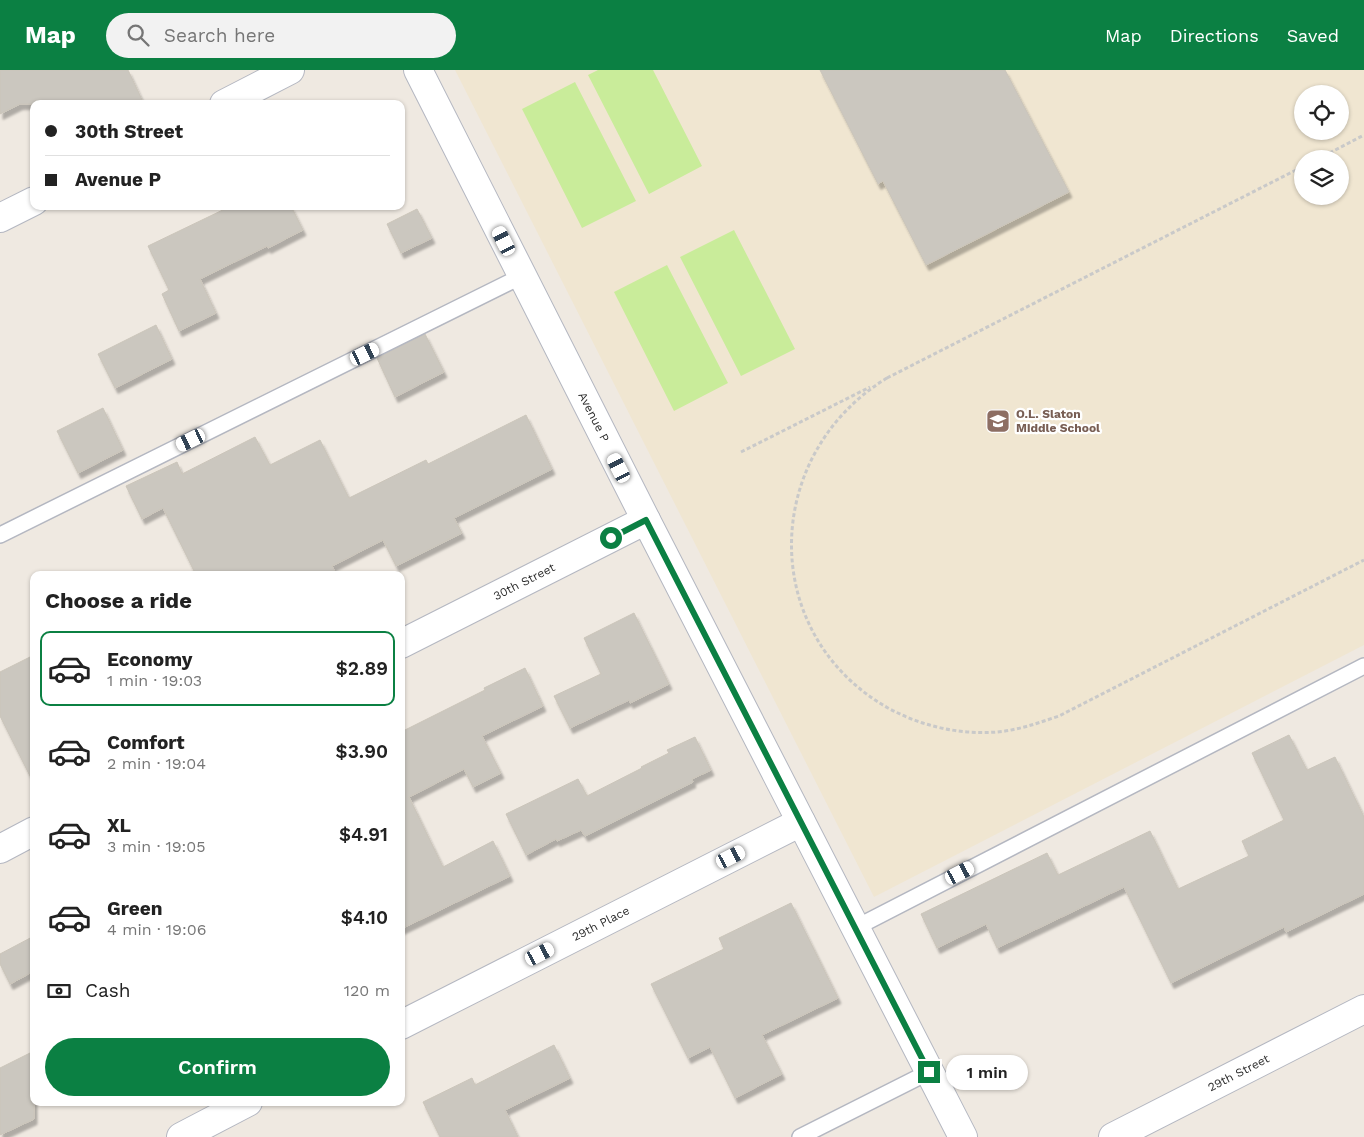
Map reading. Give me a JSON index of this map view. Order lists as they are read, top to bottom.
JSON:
{
  "streets": {
    "street": [
      "Avenue P",
      "30th Street",
      "29th Place",
      "29th Street"
    ]
  },
  "crossings": [
    ["Avenue P", "30th Street"],
    ["Avenue P", "29th Place"]
  ],
  "places": {
    "school or university": ["O.L. Slaton Middle School"]
  },
  "page": {
    "header": "Map",
    "search": "Search here",
    "nav": ["Map", "Directions", "Saved"],
    "banner": ["30th Street", "Avenue P"],
    "heading": "Choose a ride",
    "list": [
      {
        "name": "Economy",
        "note": "1 min · 19:03",
        "value": "$2.89"
      },
      {
        "name": "Comfort",
        "note": "2 min · 19:04",
        "value": "$3.90"
      },
      {
        "name": "XL",
        "note": "3 min · 19:05",
        "value": "$4.91"
      },
      {
        "name": "Green",
        "note": "4 min · 19:06",
        "value": "$4.10"
      }
    ],
    "pay": ["Cash", "120 m"],
    "buttons": "Confirm",
    "bubble": "1 min"
  }
}
